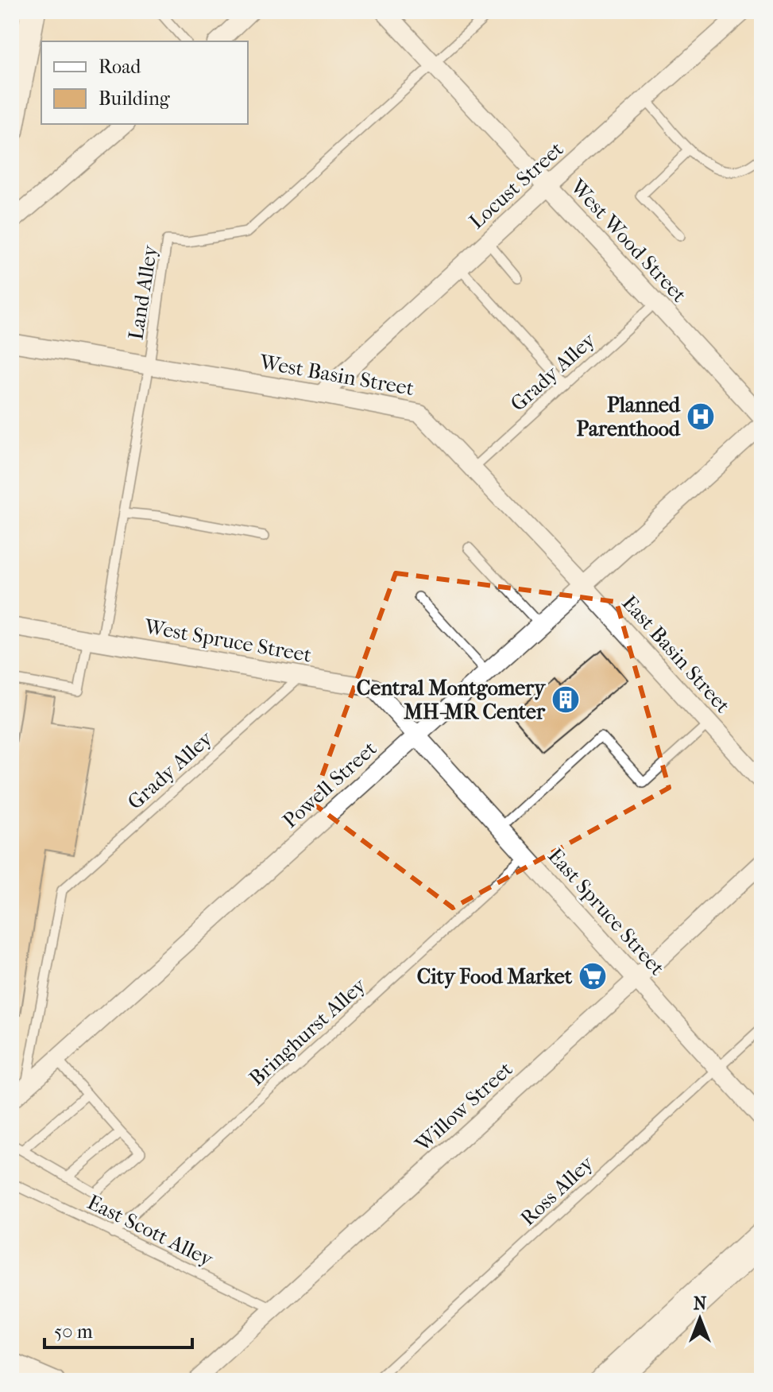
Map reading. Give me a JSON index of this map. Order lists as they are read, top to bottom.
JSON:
{
  "streets": {
    "street": [
      "Locust Street",
      "West Wood Street",
      "West Basin Street",
      "West Spruce Street",
      "East Basin Street",
      "Powell Street",
      "East Spruce Street",
      "Willow Street"
    ],
    "lane": [
      "Land Alley",
      "Grady Alley",
      "Bringhurst Alley",
      "Ross Alley",
      "East Scott Alley"
    ]
  },
  "crossings": [
    ["Locust Street", "West Wood Street"],
    ["Locust Street", "West Basin Street"],
    ["West Wood Street", "Land Alley"],
    ["West Wood Street", "Grady Alley"],
    ["Land Alley", "West Basin Street"],
    ["Land Alley", "West Spruce Street"],
    ["Grady Alley", "West Basin Street"],
    ["Grady Alley", "West Spruce Street"],
    ["Grady Alley", "Powell Street"],
    ["West Basin Street", "East Basin Street"],
    ["West Basin Street", "Powell Street"],
    ["West Spruce Street", "Powell Street"],
    ["West Spruce Street", "East Spruce Street"],
    ["East Basin Street", "Powell Street"],
    ["Powell Street", "East Spruce Street"],
    ["East Spruce Street", "Bringhurst Alley"],
    ["East Spruce Street", "Willow Street"],
    ["East Spruce Street", "Ross Alley"],
    ["Bringhurst Alley", "East Scott Alley"],
    ["Willow Street", "East Scott Alley"]
  ],
  "places": {
    "hospital": ["Planned Parenthood"],
    "building": ["Central Montgomery MH-MR Center"],
    "supermarket": ["City Food Market"]
  },
  "legend": ["Road", "Building"],
  "scale_bar": "50 m",
  "north": "top"
}
